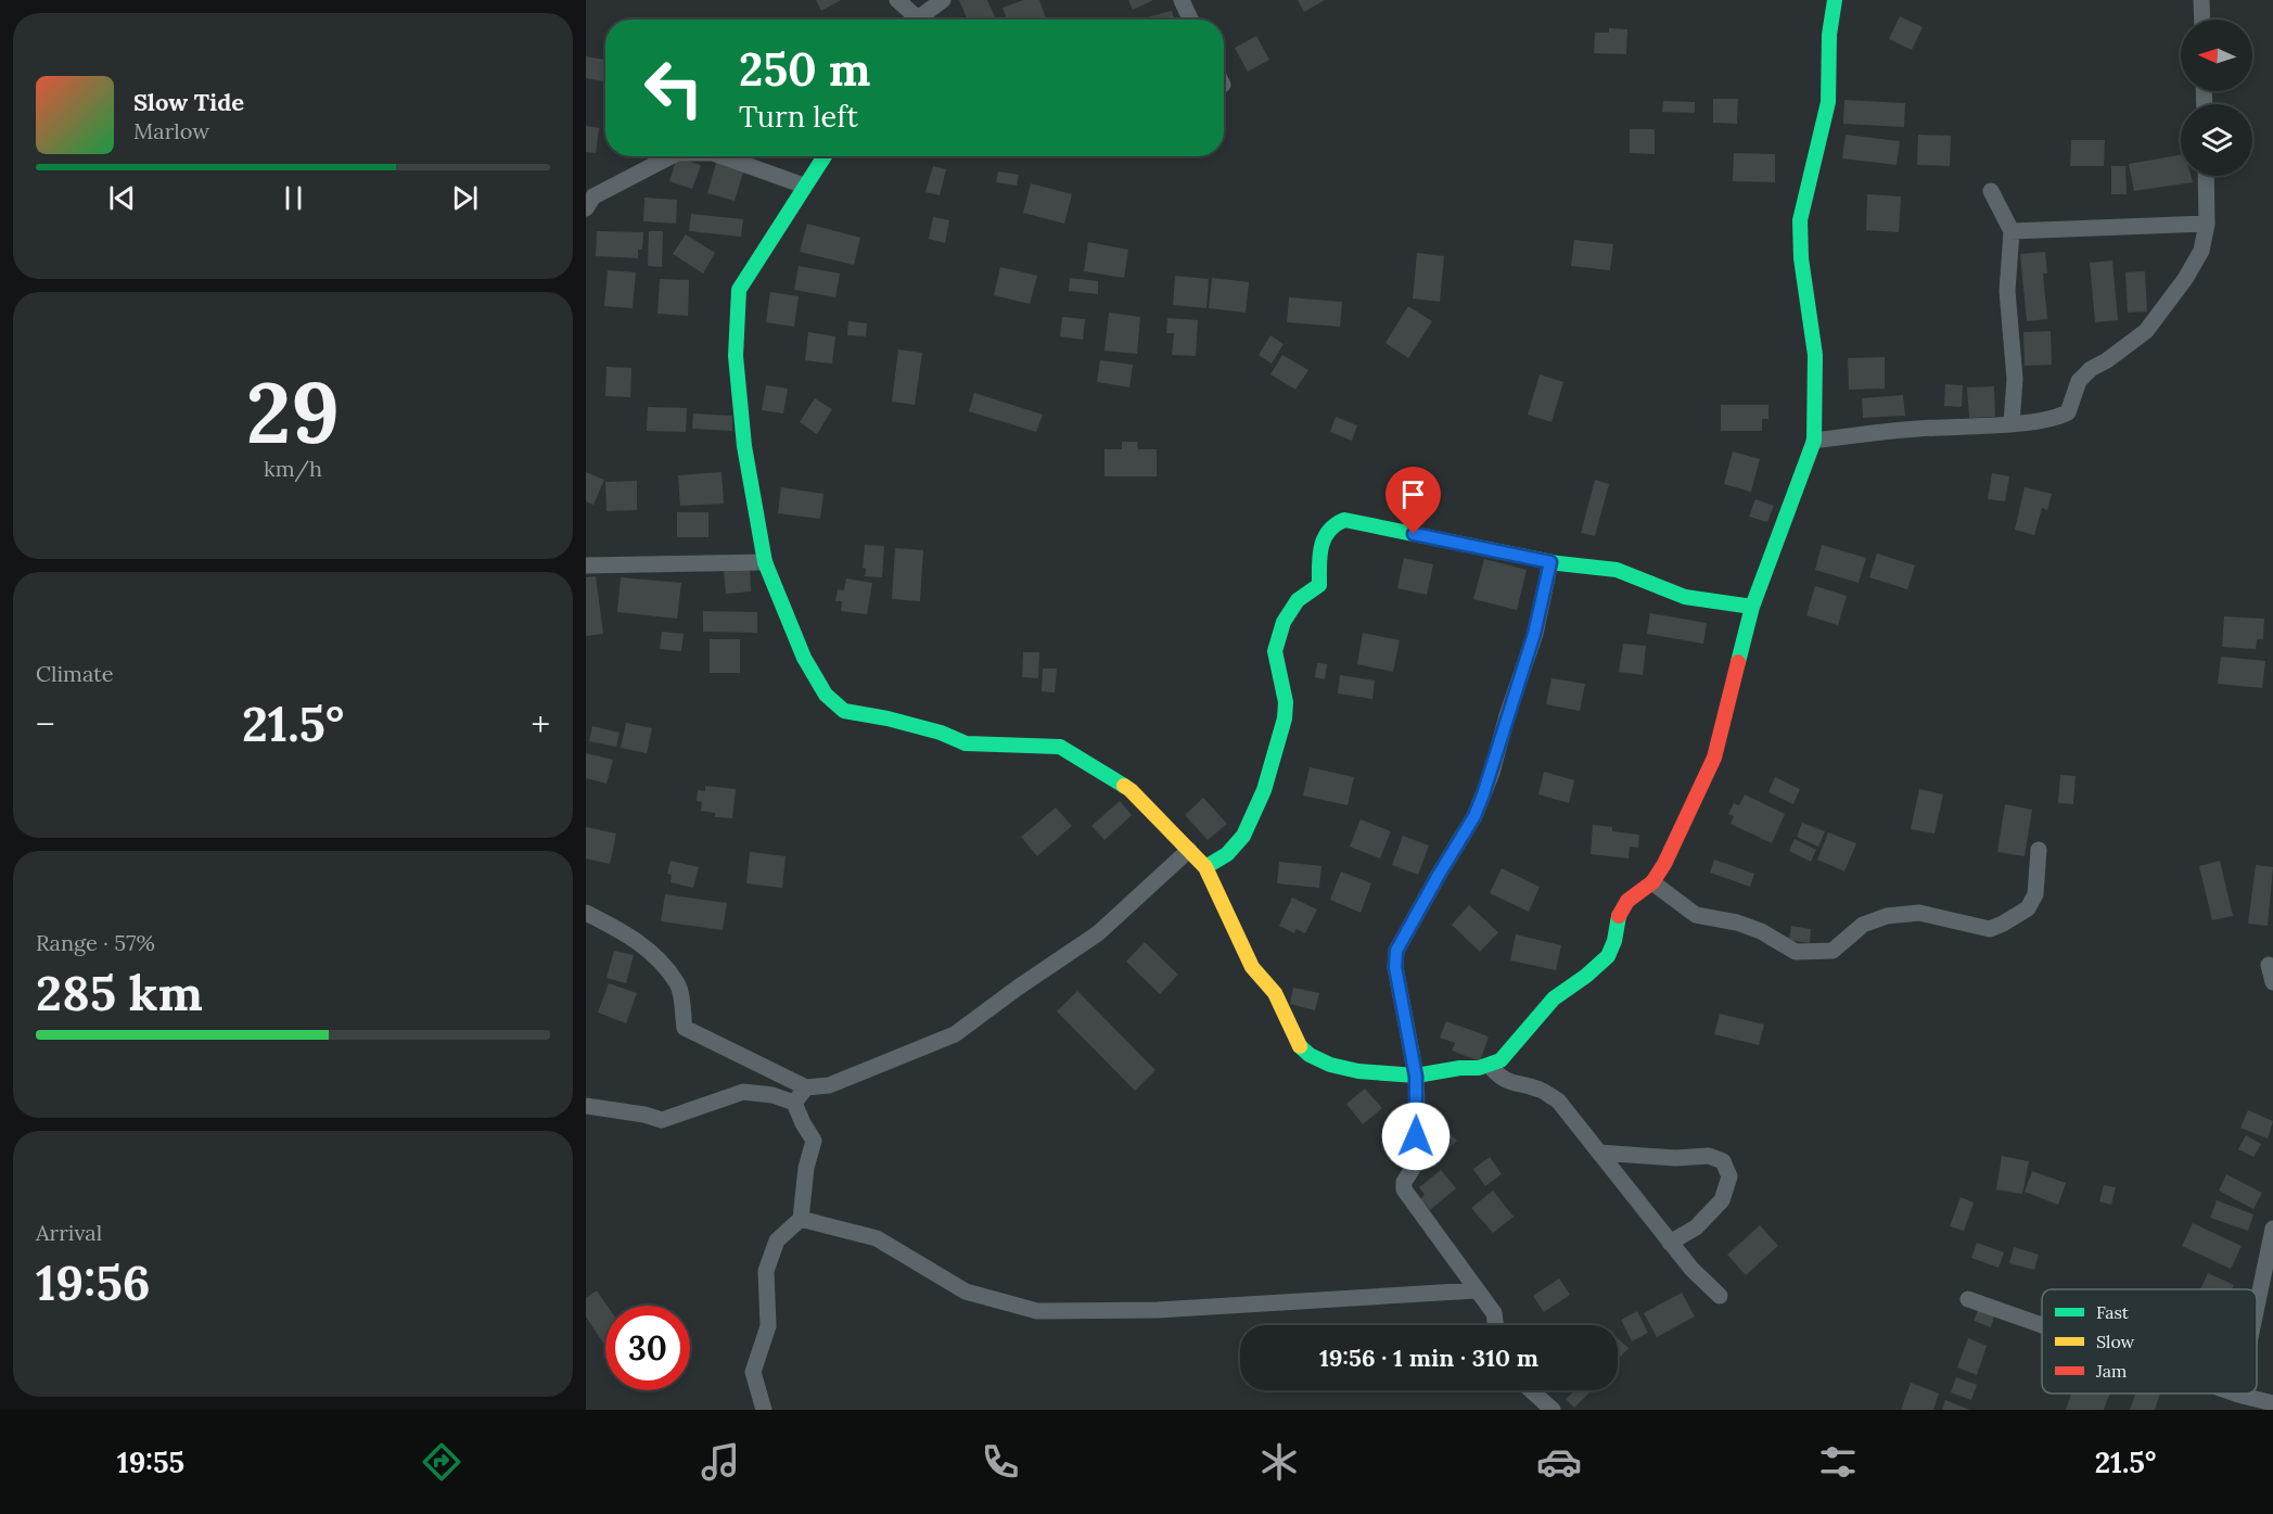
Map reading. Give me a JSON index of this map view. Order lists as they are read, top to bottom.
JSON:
{
  "legend": ["Fast", "Slow", "Jam"],
  "north": "left",
  "page": {
    "turn": ["250 m", "Turn left"],
    "song": ["Slow Tide", "Marlow"],
    "tile": [
      ["29", "km/h"],
      "Climate",
      ["Range · 57%", "285 km"],
      ["Arrival", "19:56"]
    ],
    "heat": ["−", "21.5°", "+"],
    "limit": "30",
    "trip": "19:56 · 1 min · 310 m",
    "tabs": ["19:55", "21.5°"]
  }
}
